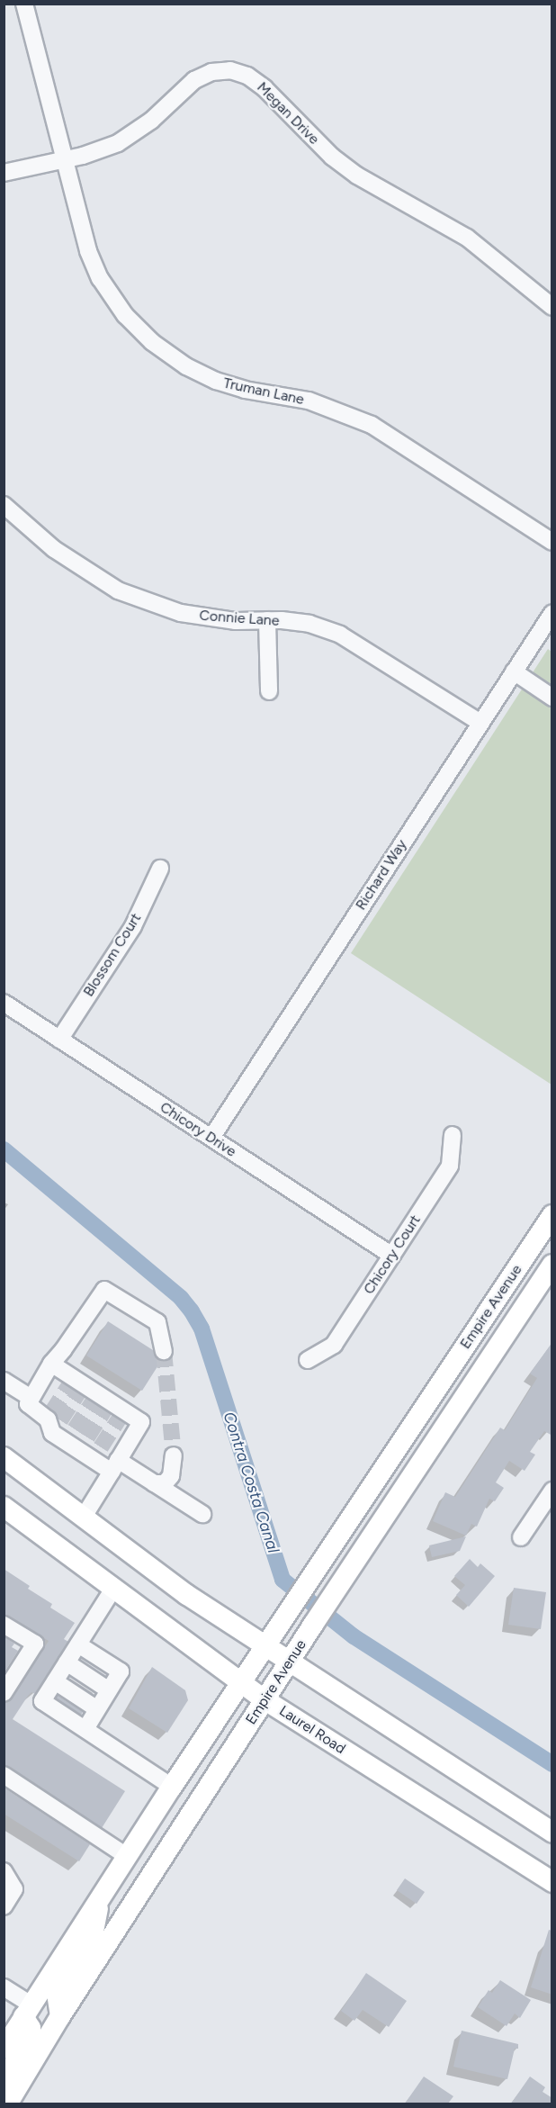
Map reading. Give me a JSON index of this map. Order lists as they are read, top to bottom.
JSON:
{
  "streets": {
    "main road": ["Empire Avenue", "Laurel Road"],
    "street": [
      "Megan Drive",
      "Truman Lane",
      "Connie Lane",
      "Richard Way",
      "Blossom Court",
      "Chicory Drive",
      "Chicory Court"
    ]
  },
  "crossings": [
    ["Megan Drive", "Truman Lane"],
    ["Connie Lane", "Richard Way"],
    ["Richard Way", "Chicory Drive"],
    ["Blossom Court", "Chicory Drive"],
    ["Chicory Drive", "Chicory Court"],
    ["Empire Avenue", "Laurel Road"]
  ],
  "water": ["Contra Costa Canal"]
}
